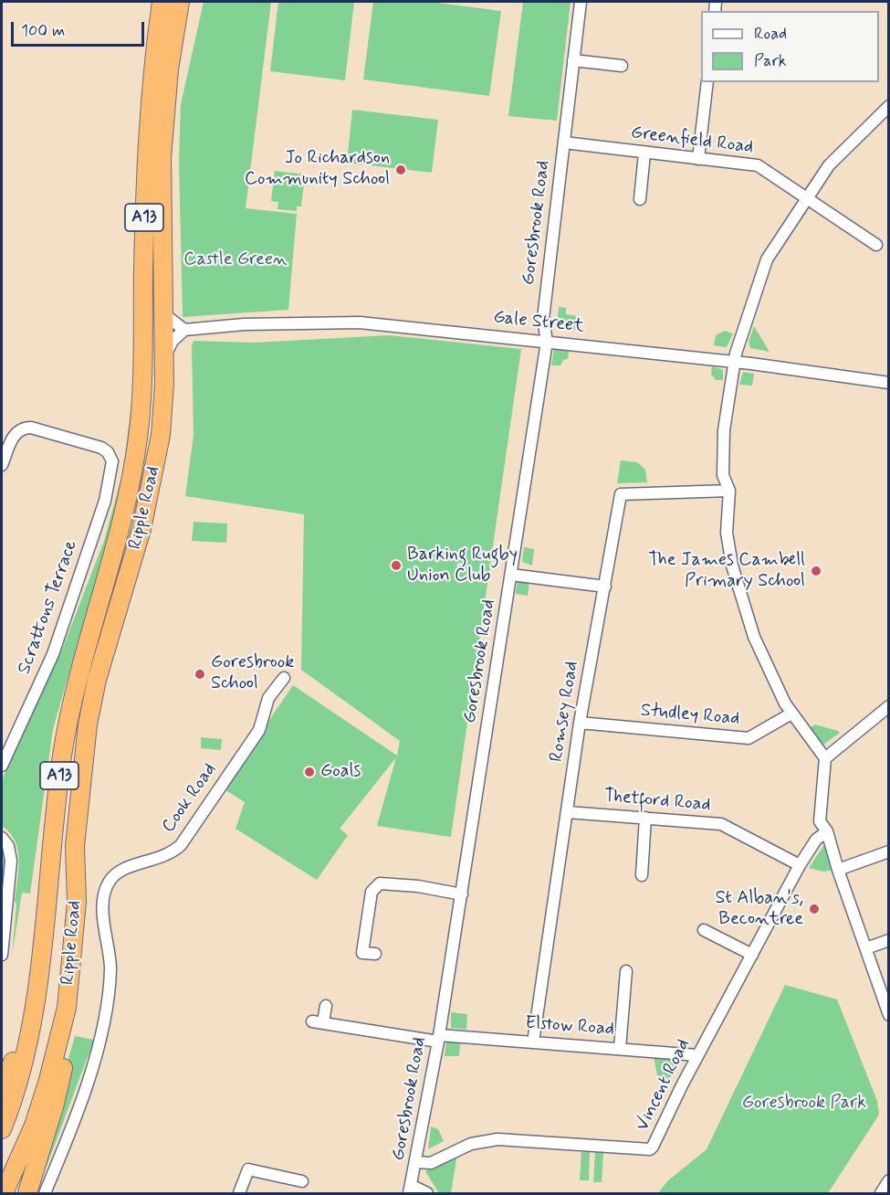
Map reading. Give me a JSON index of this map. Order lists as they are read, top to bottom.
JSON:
{
  "streets": {
    "highway": ["A13", "Ripple Road"],
    "street": [
      "Greenfield Road",
      "Goresbrook Road",
      "Gale Street",
      "Scrattons Terrace",
      "Romsey Road",
      "Studley Road",
      "Cook Road",
      "Thetford Road",
      "Elstow Road",
      "Vincent Road"
    ]
  },
  "crossings": [
    ["Greenfield Road", "Goresbrook Road"],
    ["A13", "Ripple Road"],
    ["Goresbrook Road", "Gale Street"],
    ["Goresbrook Road", "Elstow Road"],
    ["Goresbrook Road", "Vincent Road"],
    ["Romsey Road", "Studley Road"],
    ["Romsey Road", "Thetford Road"],
    ["Romsey Road", "Elstow Road"],
    ["Thetford Road", "Vincent Road"],
    ["Elstow Road", "Vincent Road"]
  ],
  "parks": ["Castle Green", "Goresbrook Park"],
  "places": [
    "Jo Richardson Community School",
    "Barking Rugby Union Club",
    "The James Cambell Primary School",
    "Goresbrook School",
    "Goals",
    "St Alban's, Becontree"
  ],
  "legend": ["Road", "Park"],
  "scale_bar": "100 m"
}
